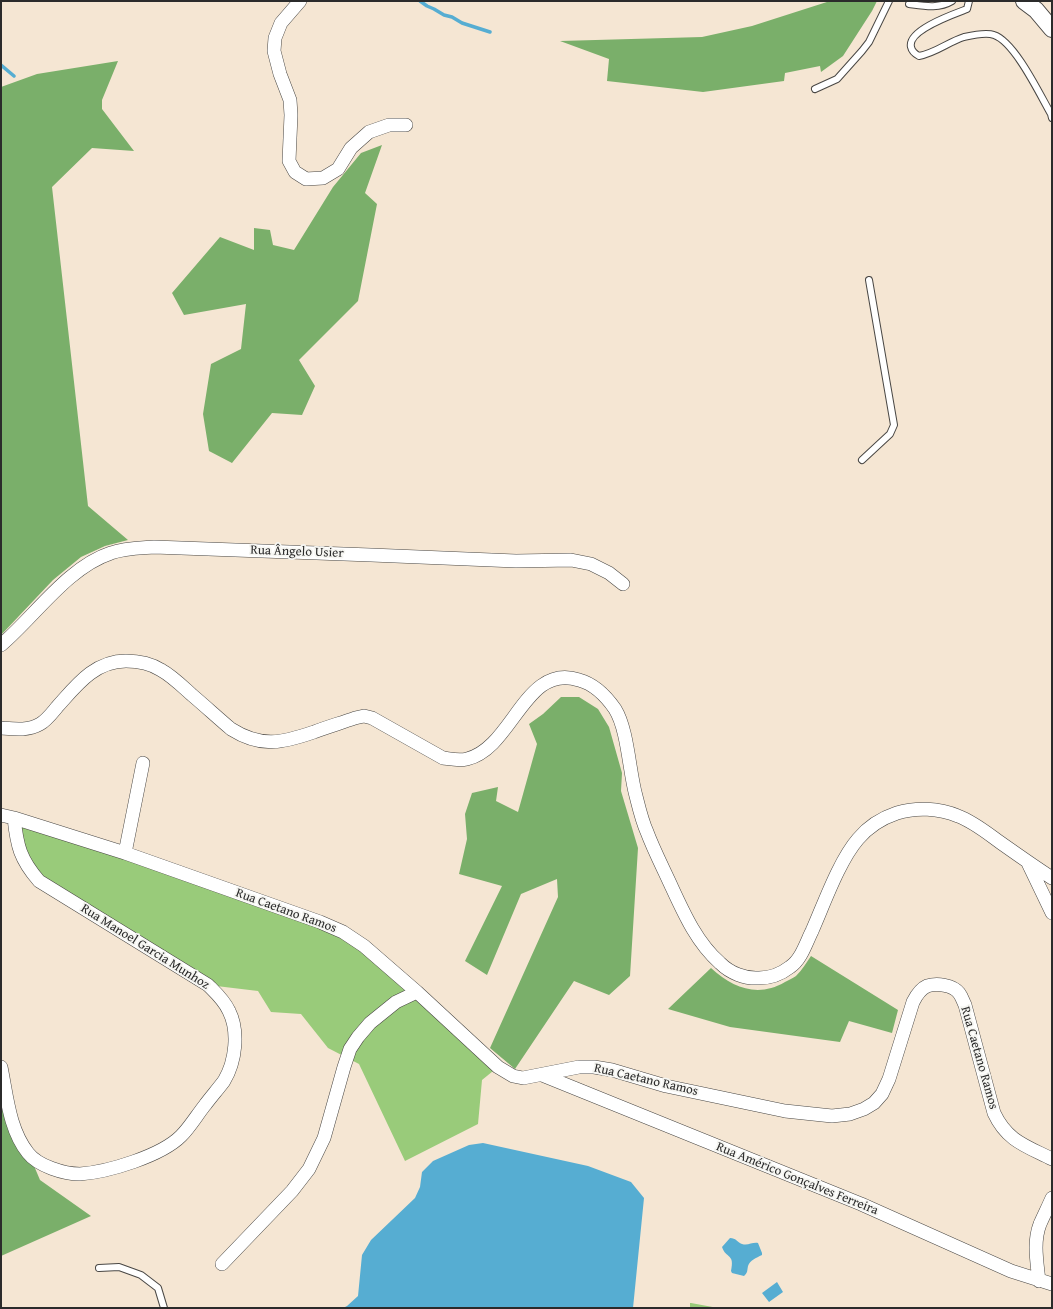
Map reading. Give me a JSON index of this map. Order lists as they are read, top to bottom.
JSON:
{
  "streets": {
    "street": [
      "Rua Ângelo Usier",
      "Rua Caetano Ramos",
      "Rua Manoel Garcia Munhoz",
      "Rua Américo Gonçalves Ferreira"
    ]
  },
  "crossings": [
    ["Rua Caetano Ramos", "Rua Manoel Garcia Munhoz"],
    ["Rua Caetano Ramos", "Rua Américo Gonçalves Ferreira"]
  ]
}
